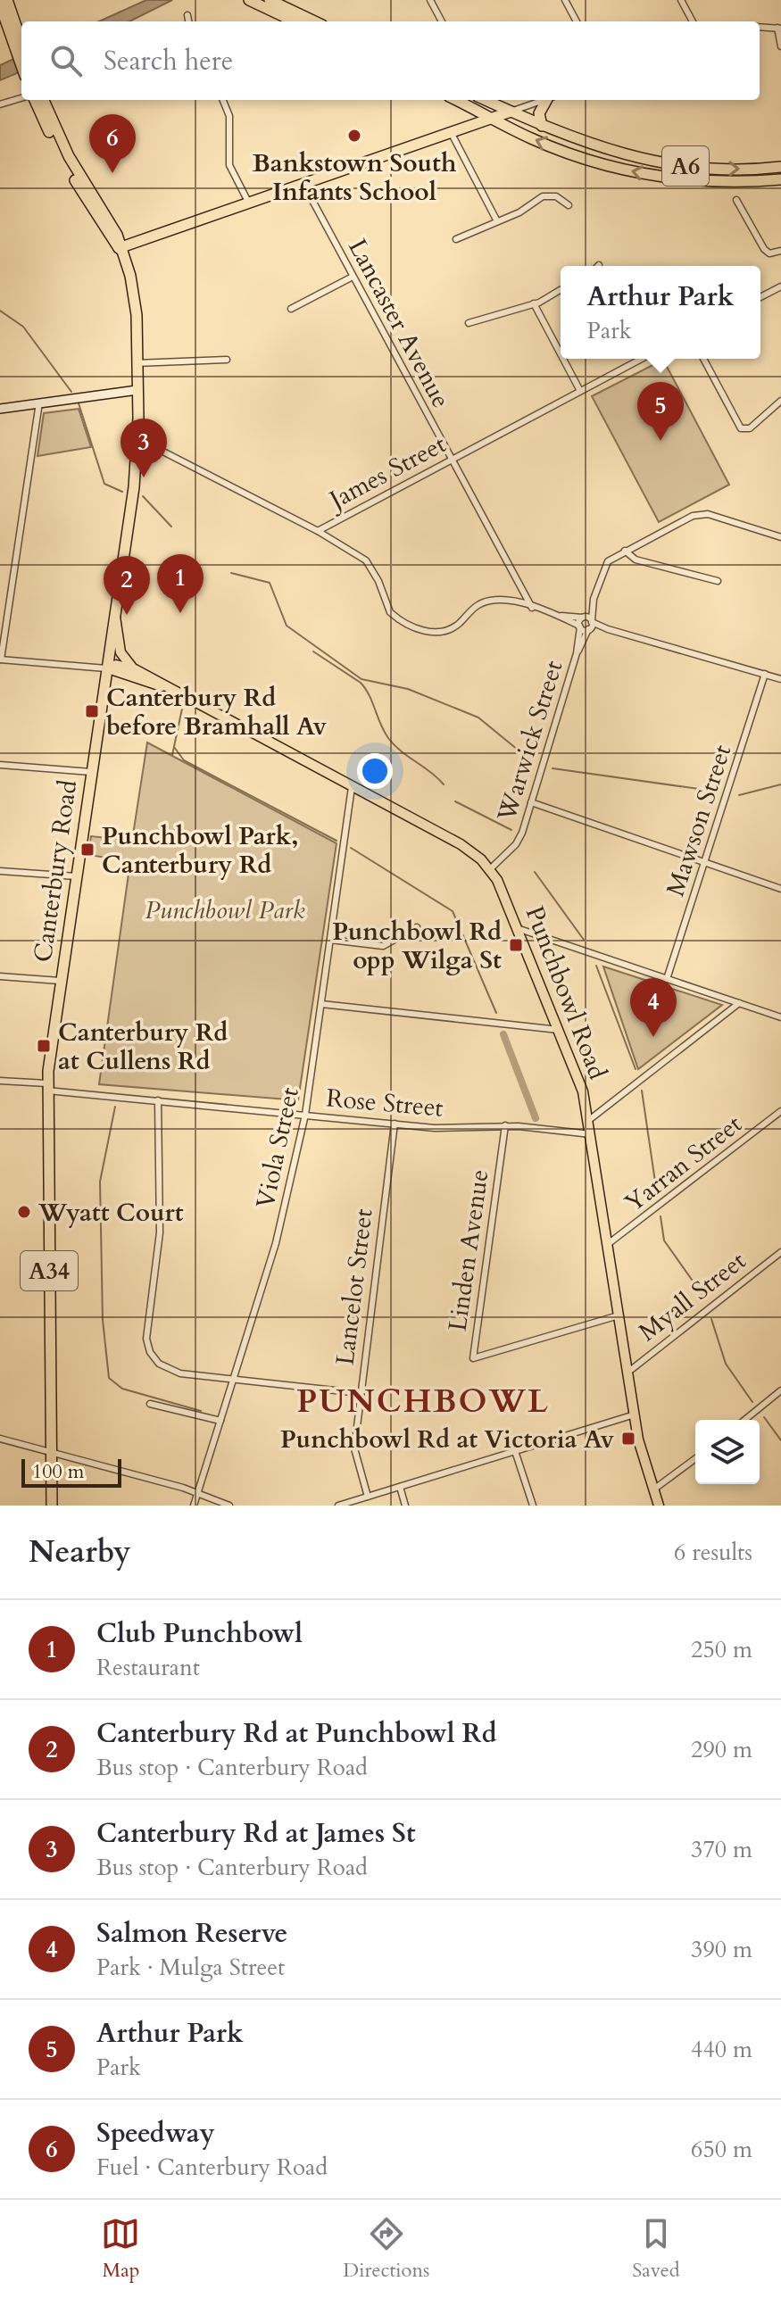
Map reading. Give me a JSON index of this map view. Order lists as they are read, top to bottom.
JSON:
{
  "streets": {
    "highway": ["A6", "Canterbury Road", "A34"],
    "main road": ["Punchbowl Road"],
    "street": [
      "Lancaster Avenue",
      "James Street",
      "Warwick Street",
      "Mawson Street",
      "Rose Street",
      "Viola Street",
      "Yarran Street",
      "Linden Avenue",
      "Lancelot Street",
      "Myall Street"
    ]
  },
  "crossings": [
    ["Lancaster Avenue", "James Street"],
    ["James Street", "Canterbury Road"],
    ["Warwick Street", "Punchbowl Road"],
    ["Canterbury Road", "Punchbowl Road"],
    ["Canterbury Road", "Rose Street"],
    ["Punchbowl Road", "Rose Street"],
    ["Punchbowl Road", "Viola Street"],
    ["Punchbowl Road", "Yarran Street"],
    ["Punchbowl Road", "Linden Avenue"],
    ["Punchbowl Road", "Myall Street"],
    ["Rose Street", "Viola Street"],
    ["Rose Street", "Linden Avenue"],
    ["Rose Street", "Lancelot Street"]
  ],
  "districts": ["PUNCHBOWL"],
  "parks": ["Punchbowl Park"],
  "places": {
    "other": ["Bankstown South Infants School", "Wyatt Court"],
    "transit": [
      "Canterbury Rd before Bramhall Av",
      "Punchbowl Park, Canterbury Rd",
      "Punchbowl Rd opp Wilga St",
      "Canterbury Rd at Cullens Rd",
      "Punchbowl Rd at Victoria Av"
    ]
  },
  "scale_bar": "100 m",
  "page": {
    "search": "Search here",
    "pins": [
      "6",
      "5",
      "3",
      "1",
      "2",
      "4"
    ],
    "popup": ["Arthur Park", "Park"],
    "scale": "100 m",
    "heading": ["Nearby", "6 results"],
    "list": [
      {
        "mark": "1",
        "name": "Club Punchbowl",
        "note": "Restaurant",
        "value": "250 m"
      },
      {
        "mark": "2",
        "name": "Canterbury Rd at Punchbowl Rd",
        "note": "Bus stop · Canterbury Road",
        "value": "290 m"
      },
      {
        "mark": "3",
        "name": "Canterbury Rd at James St",
        "note": "Bus stop · Canterbury Road",
        "value": "370 m"
      },
      {
        "mark": "4",
        "name": "Salmon Reserve",
        "note": "Park · Mulga Street",
        "value": "390 m"
      },
      {
        "mark": "5",
        "name": "Arthur Park",
        "note": "Park",
        "value": "440 m"
      },
      {
        "mark": "6",
        "name": "Speedway",
        "note": "Fuel · Canterbury Road",
        "value": "650 m"
      }
    ],
    "nav": ["Map", "Directions", "Saved"]
  }
}
